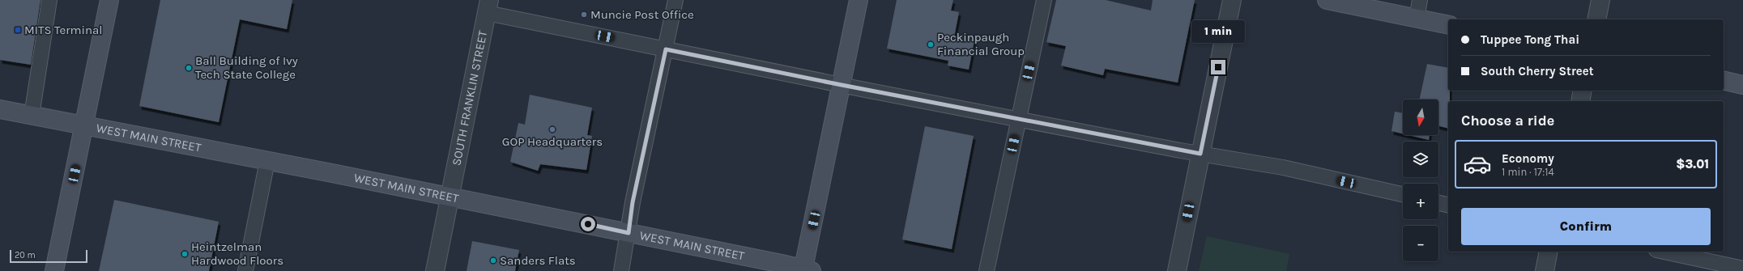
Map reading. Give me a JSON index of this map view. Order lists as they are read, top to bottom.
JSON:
{
  "streets": {
    "main road": ["WEST MAIN STREET"],
    "street": ["SOUTH FRANKLIN STREET"]
  },
  "crossings": [
    ["SOUTH FRANKLIN STREET", "WEST MAIN STREET"]
  ],
  "places": {
    "other": [
      "Muncie Post Office",
      "Peckinpaugh Financial Group",
      "Ball Building of Ivy Tech State College",
      "GOP Headquarters",
      "Heintzelman Hardwood Floors",
      "Sanders Flats"
    ],
    "transit": ["MITS Terminal"]
  },
  "scale_bar": "20 m",
  "north": "bottom",
  "page": {
    "banner": ["Tuppee Tong Thai", "South Cherry Street"],
    "bubble": "1 min",
    "map_buttons": ["+", "−"],
    "heading": "Choose a ride",
    "list": [
      {
        "name": "Economy",
        "note": "1 min · 17:14",
        "value": "$3.01"
      }
    ],
    "buttons": "Confirm",
    "scale": "20 m"
  }
}
